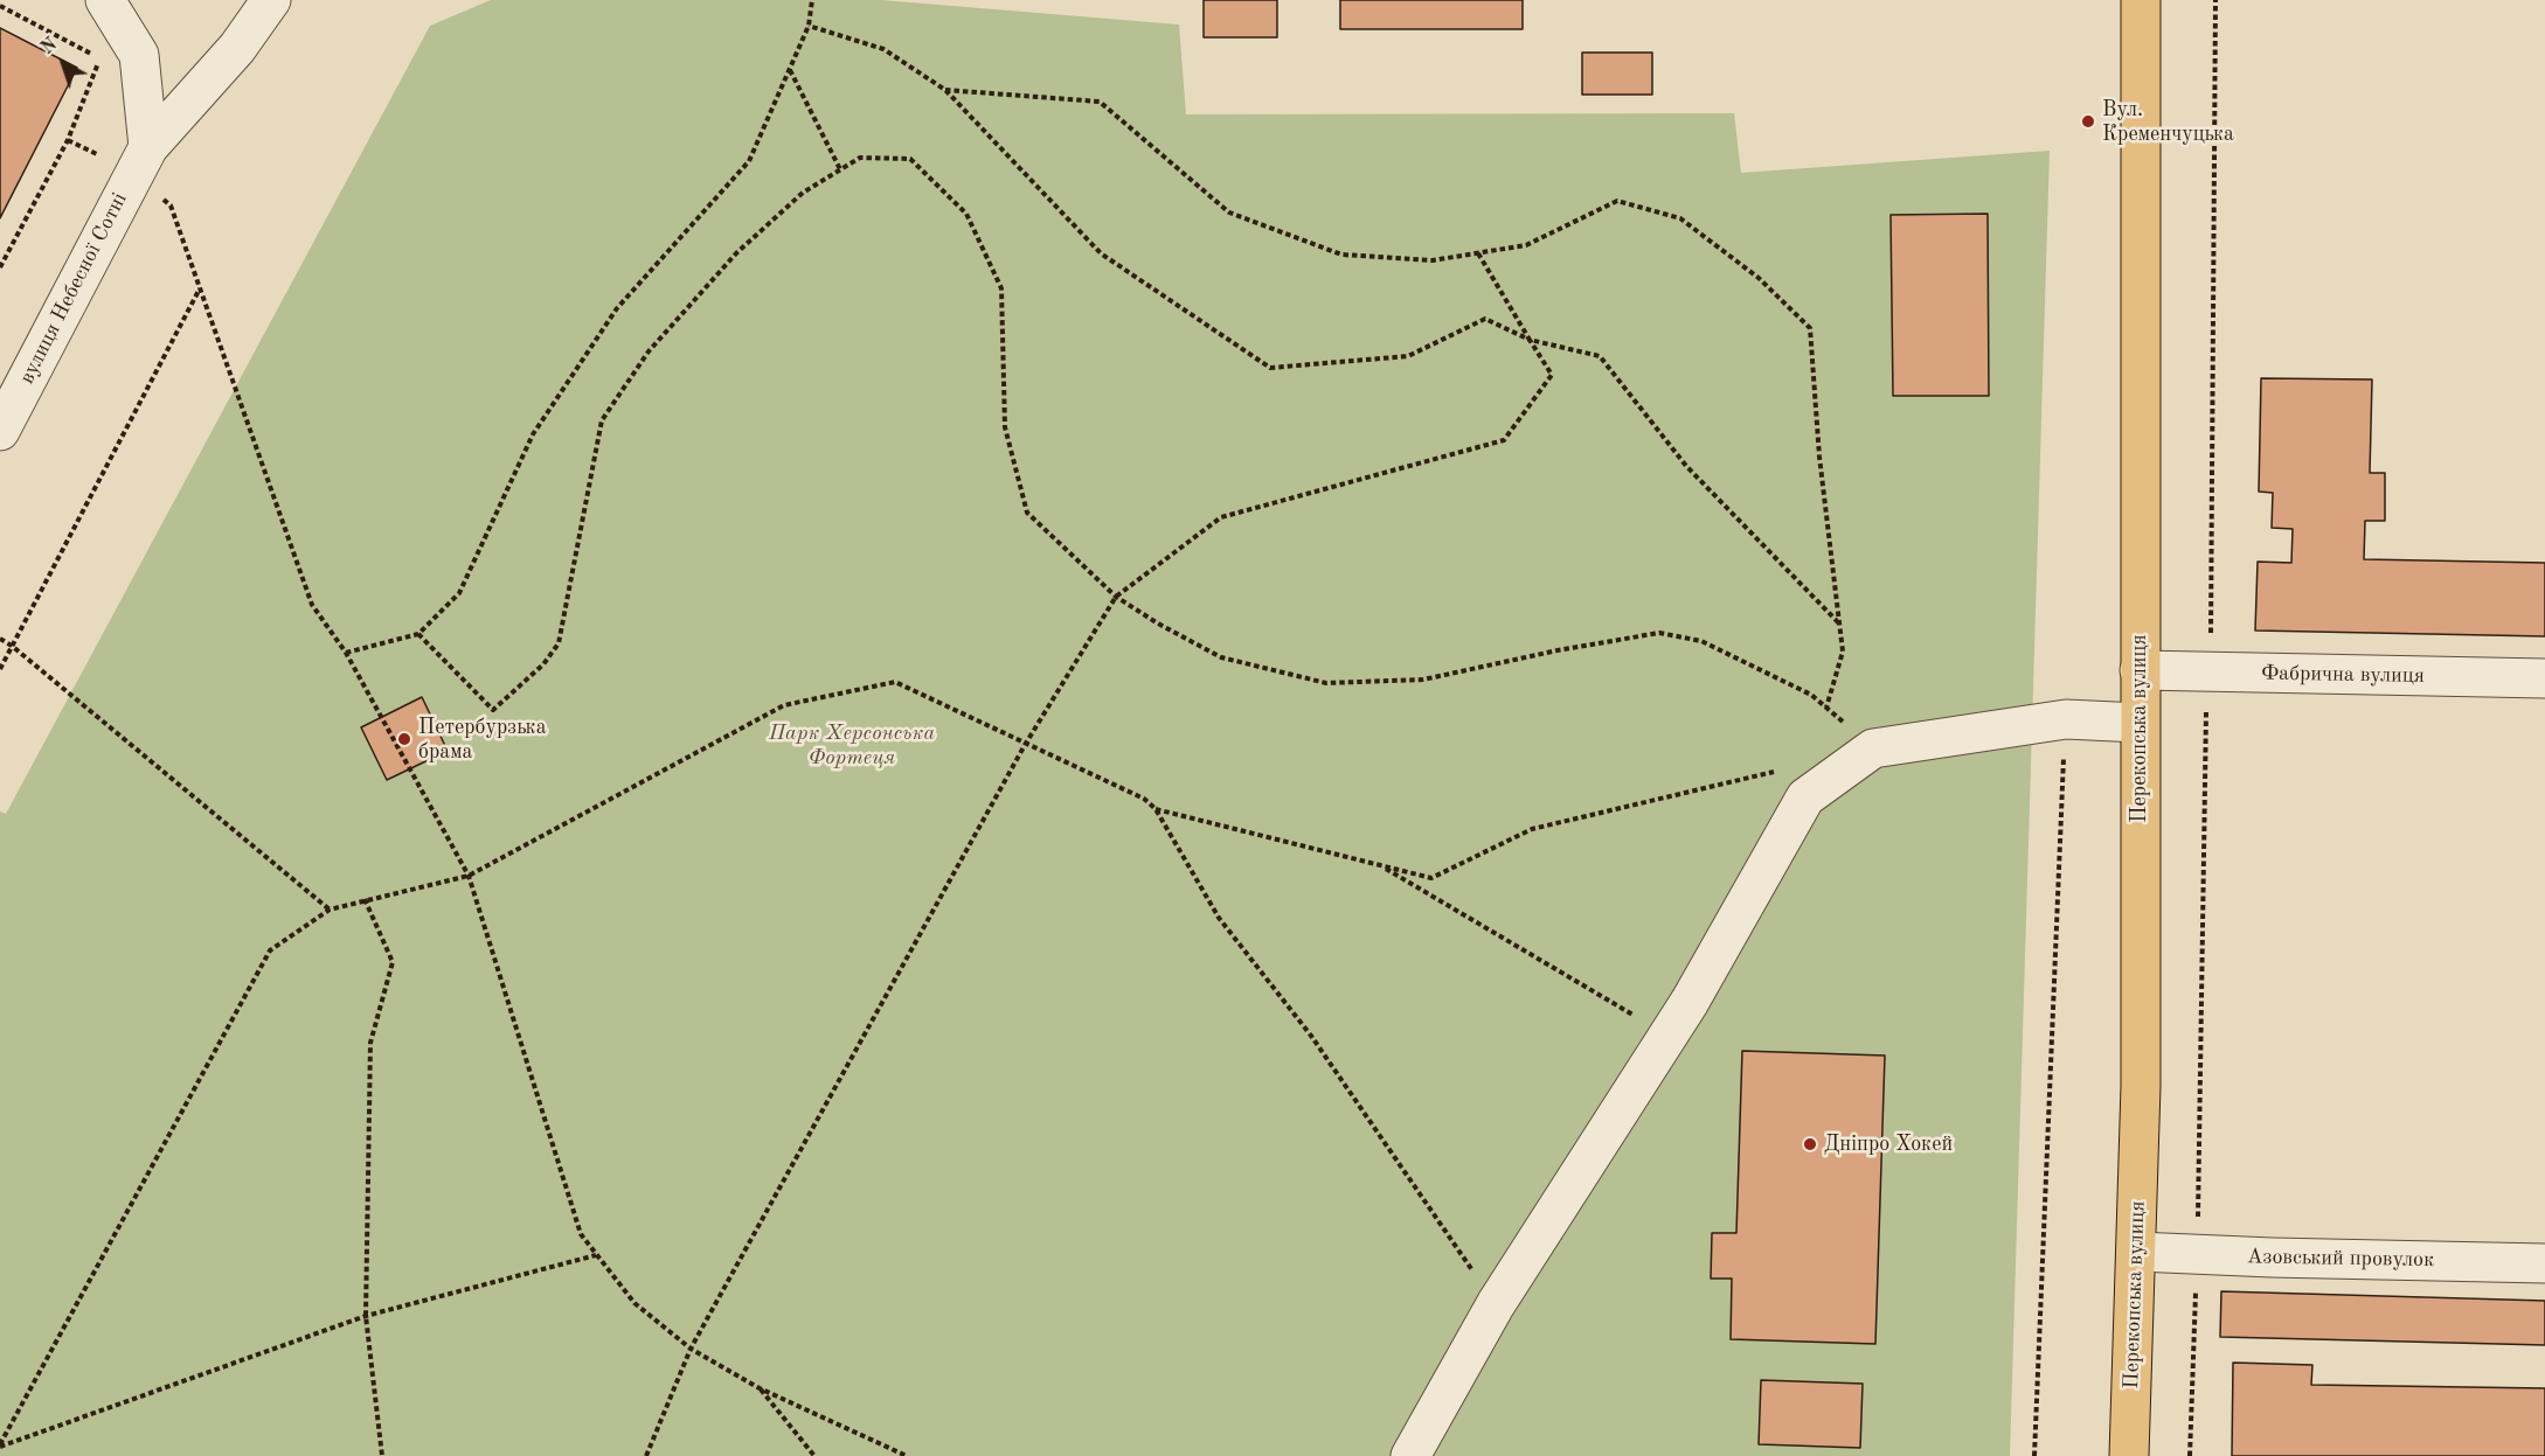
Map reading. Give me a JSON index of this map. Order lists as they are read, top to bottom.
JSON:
{
  "streets": {
    "main road": ["Перекопська вулиця"],
    "street": ["вулиця Небесної Сотні", "Фабрична вулиця", "Азовський провулок"]
  },
  "crossings": [
    ["Фабрична вулиця", "Перекопська вулиця"],
    ["Перекопська вулиця", "Азовський провулок"]
  ],
  "parks": ["Парк Херсонська Фортеця"],
  "places": ["Вул. Кременчуцька", "Петербурзька брама", "Дніпро Хокей"],
  "north": "top left"
}
